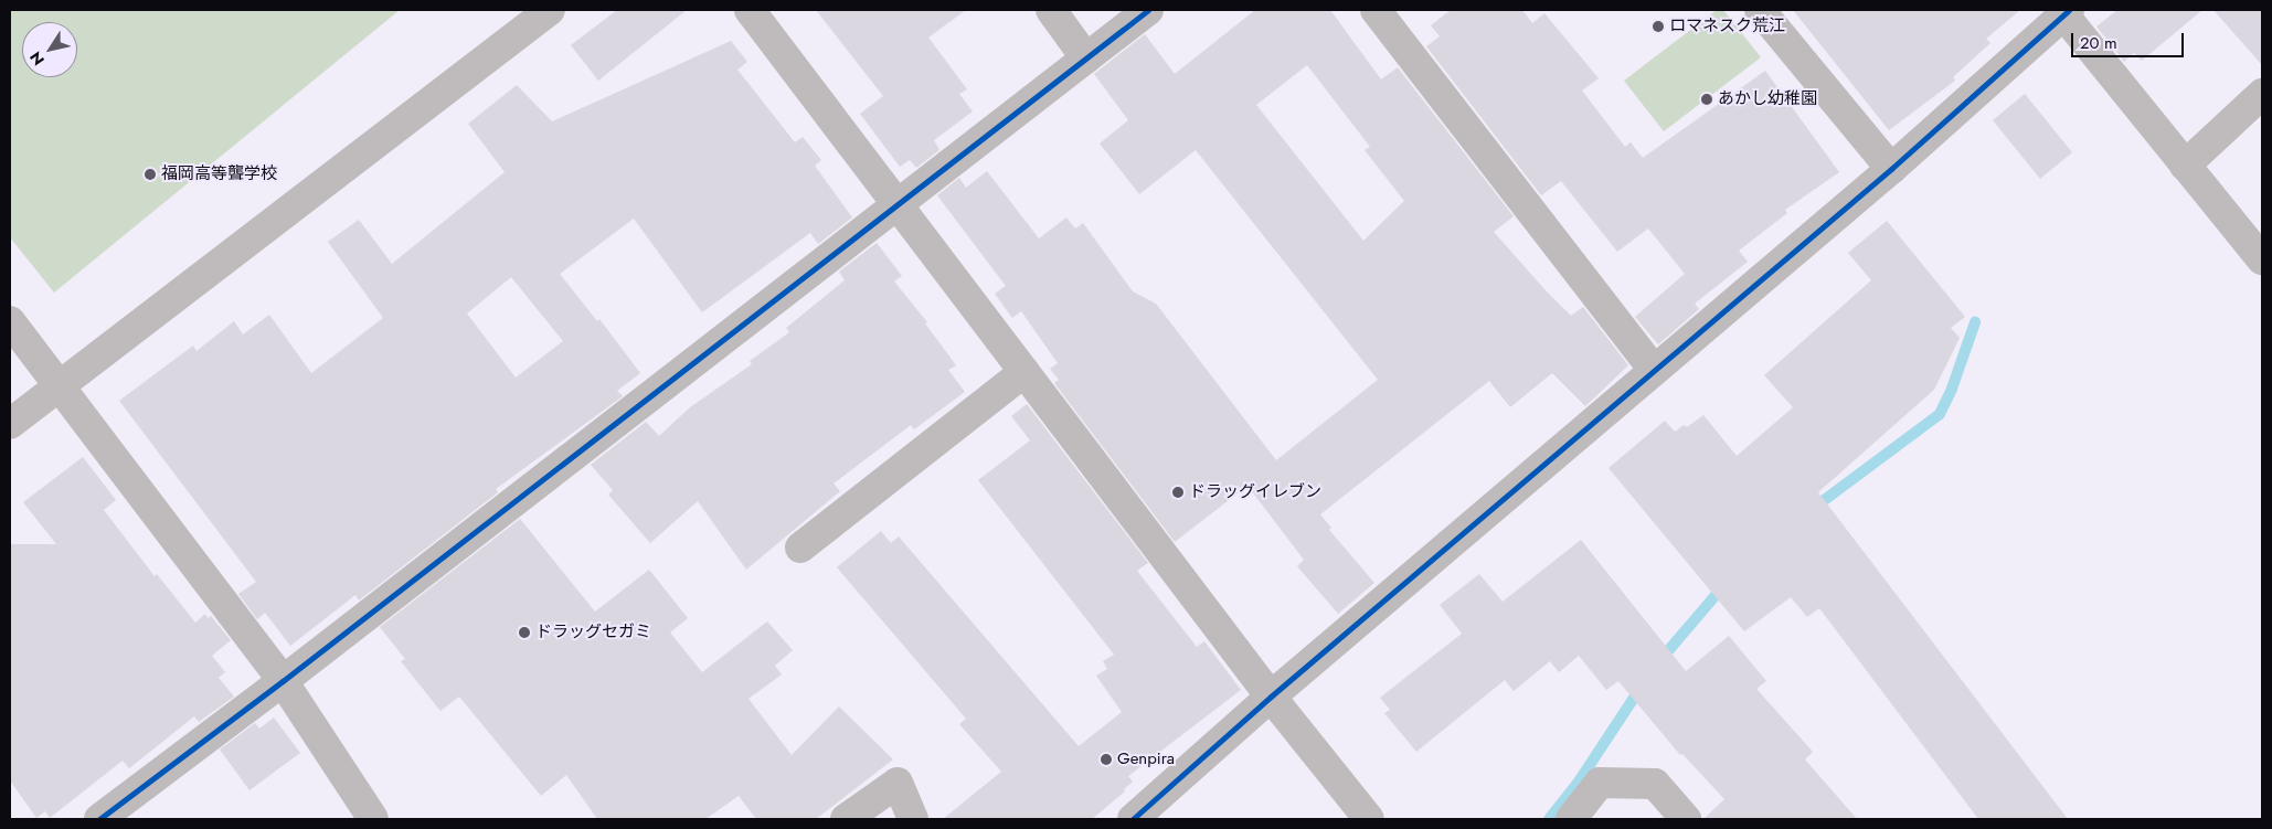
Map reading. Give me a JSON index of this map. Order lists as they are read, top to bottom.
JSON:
{
  "places": [
    "ロマネスク荒江",
    "あかし幼稚園",
    "福岡高等聾学校",
    "ドラッグイレブン",
    "ドラッグセガミ",
    "Genpira"
  ],
  "scale_bar": "20 m",
  "north": "bottom left"
}
